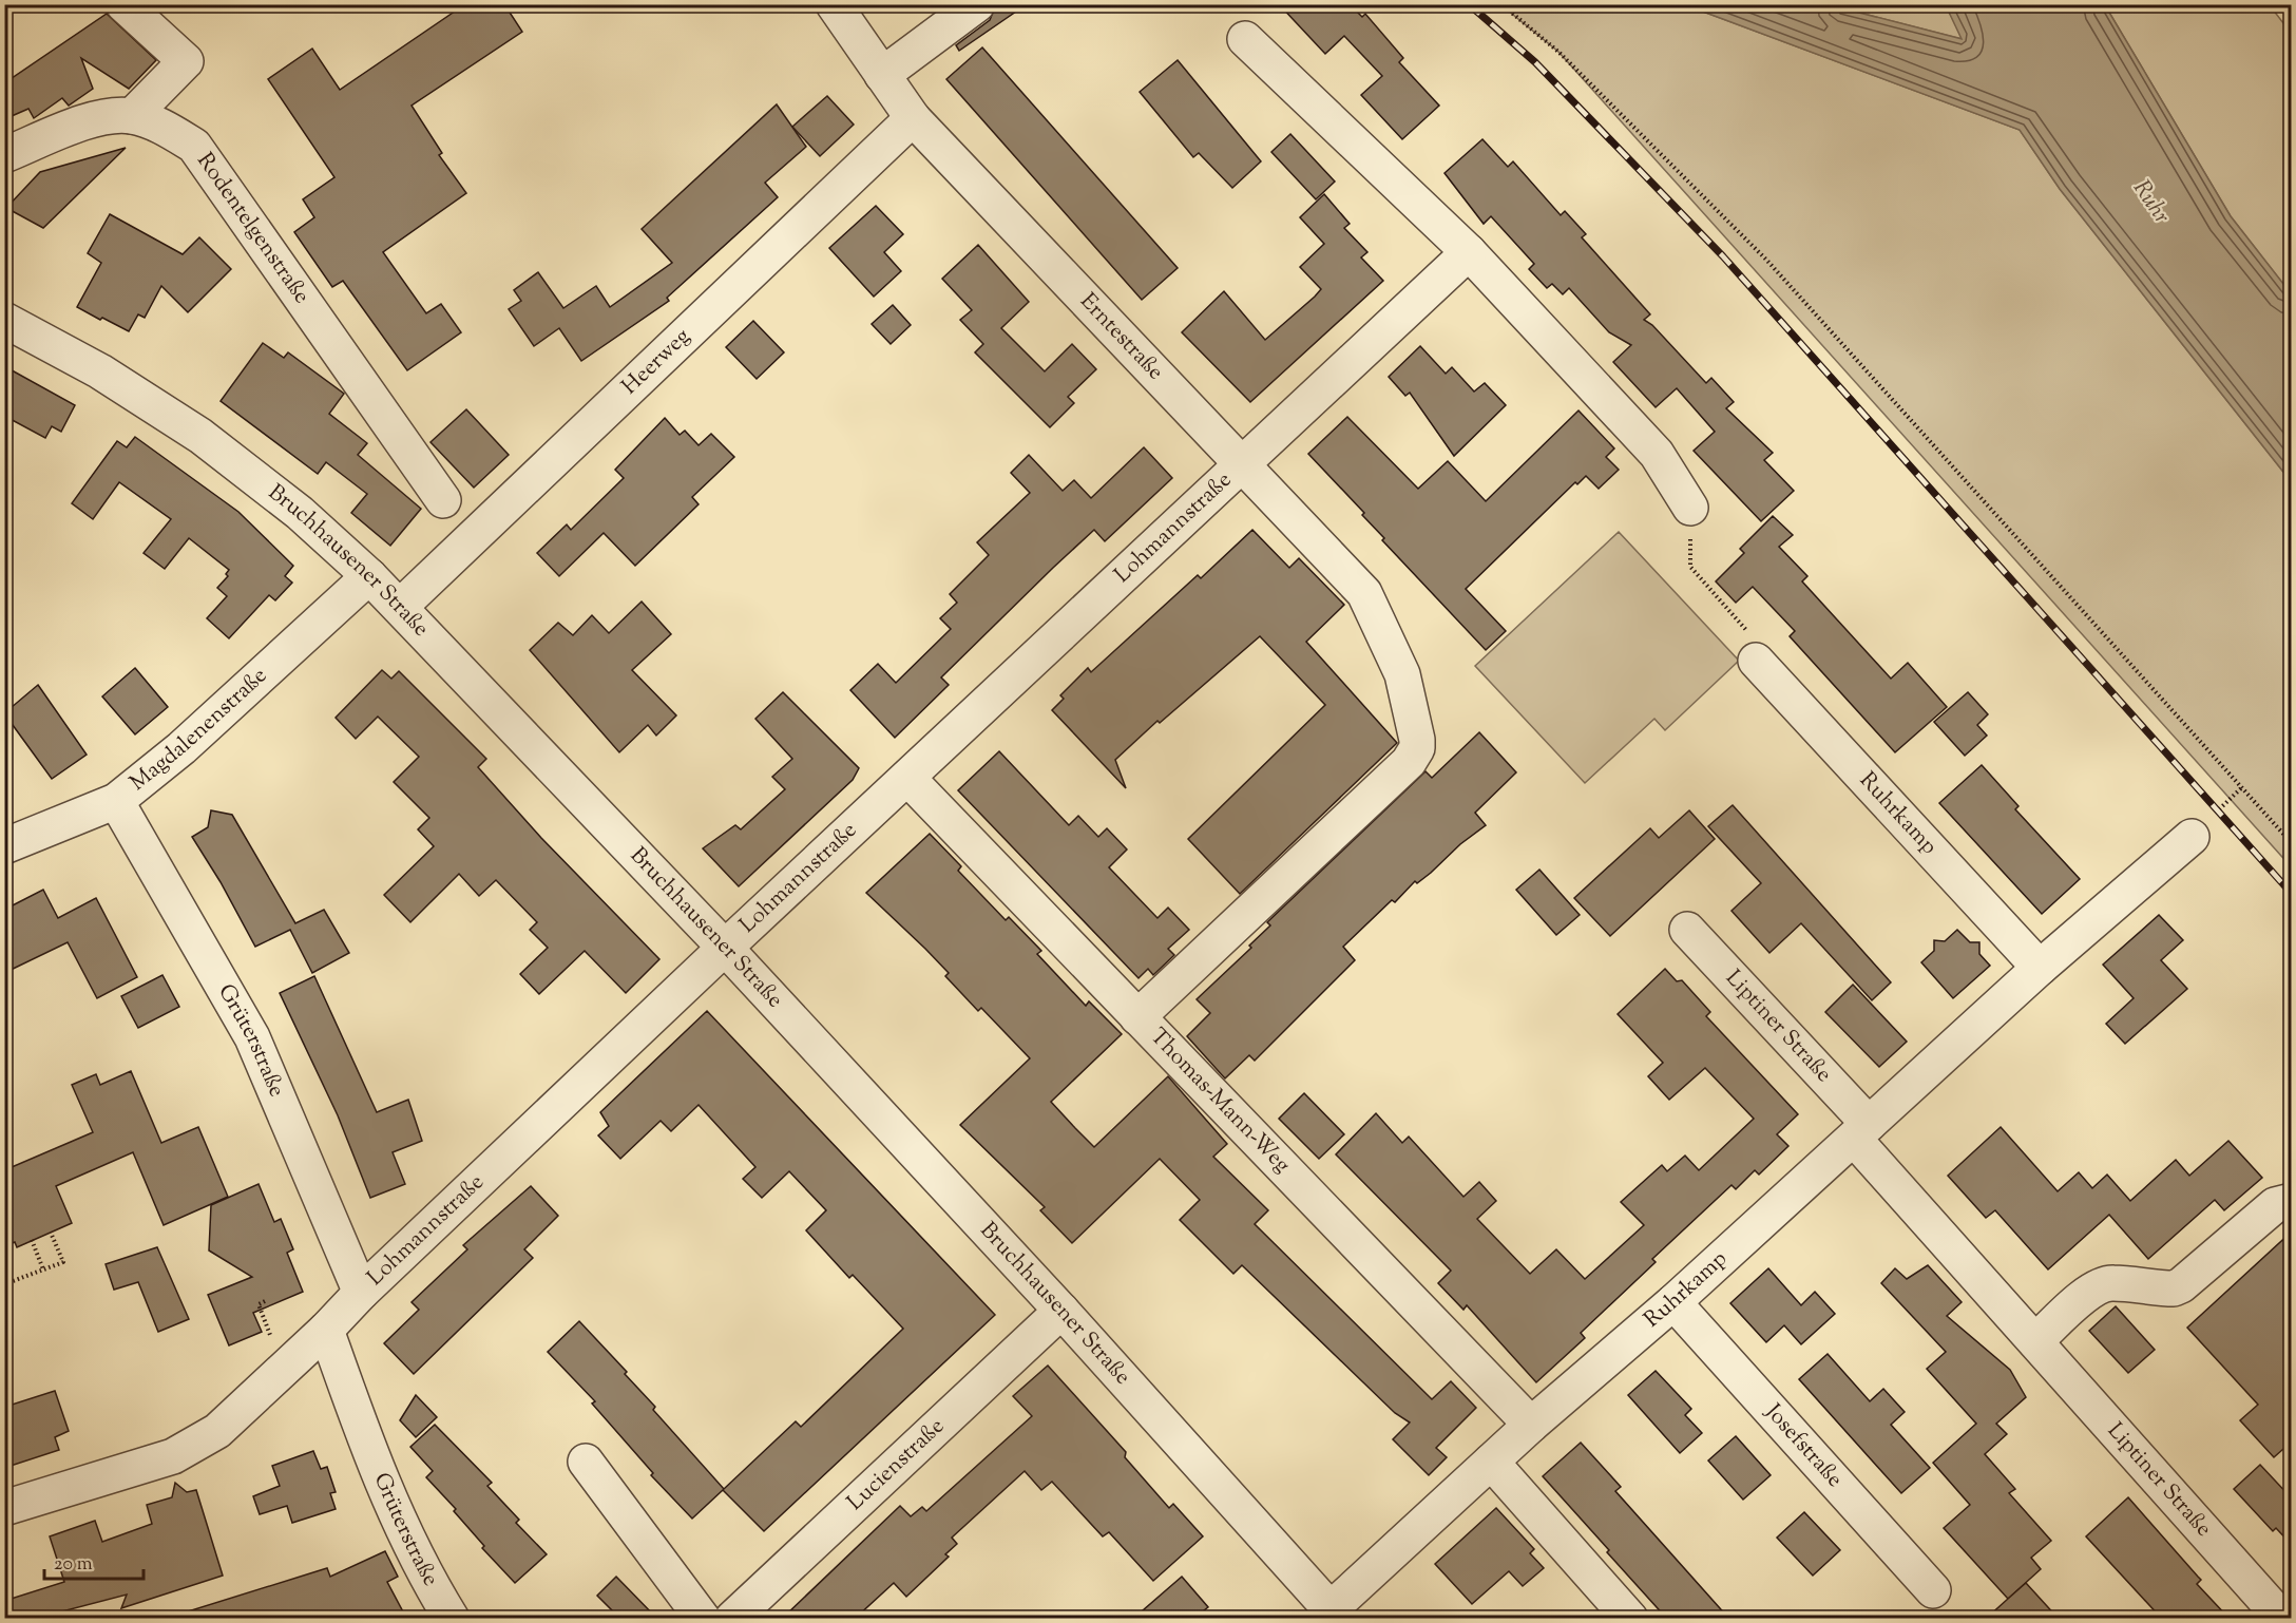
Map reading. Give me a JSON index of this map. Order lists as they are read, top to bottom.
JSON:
{
  "streets": {
    "street": [
      "Rodentelgenstraße",
      "Erntestraße",
      "Heerweg",
      "Lohmannstraße",
      "Bruchhausener Straße",
      "Magdalenenstraße",
      "Ruhrkamp",
      "Liptiner Straße",
      "Grüterstraße",
      "Thomas-Mann-Weg",
      "Josefstraße",
      "Lucienstraße"
    ]
  },
  "crossings": [
    ["Erntestraße", "Heerweg"],
    ["Erntestraße", "Lohmannstraße"],
    ["Erntestraße", "Thomas-Mann-Weg"],
    ["Heerweg", "Bruchhausener Straße"],
    ["Lohmannstraße", "Bruchhausener Straße"],
    ["Lohmannstraße", "Grüterstraße"],
    ["Lohmannstraße", "Thomas-Mann-Weg"],
    ["Bruchhausener Straße", "Magdalenenstraße"],
    ["Bruchhausener Straße", "Ruhrkamp"],
    ["Bruchhausener Straße", "Lucienstraße"],
    ["Magdalenenstraße", "Grüterstraße"],
    ["Ruhrkamp", "Liptiner Straße"],
    ["Ruhrkamp", "Thomas-Mann-Weg"],
    ["Ruhrkamp", "Josefstraße"]
  ],
  "water": ["Ruhr"],
  "scale_bar": "20 m"
}
